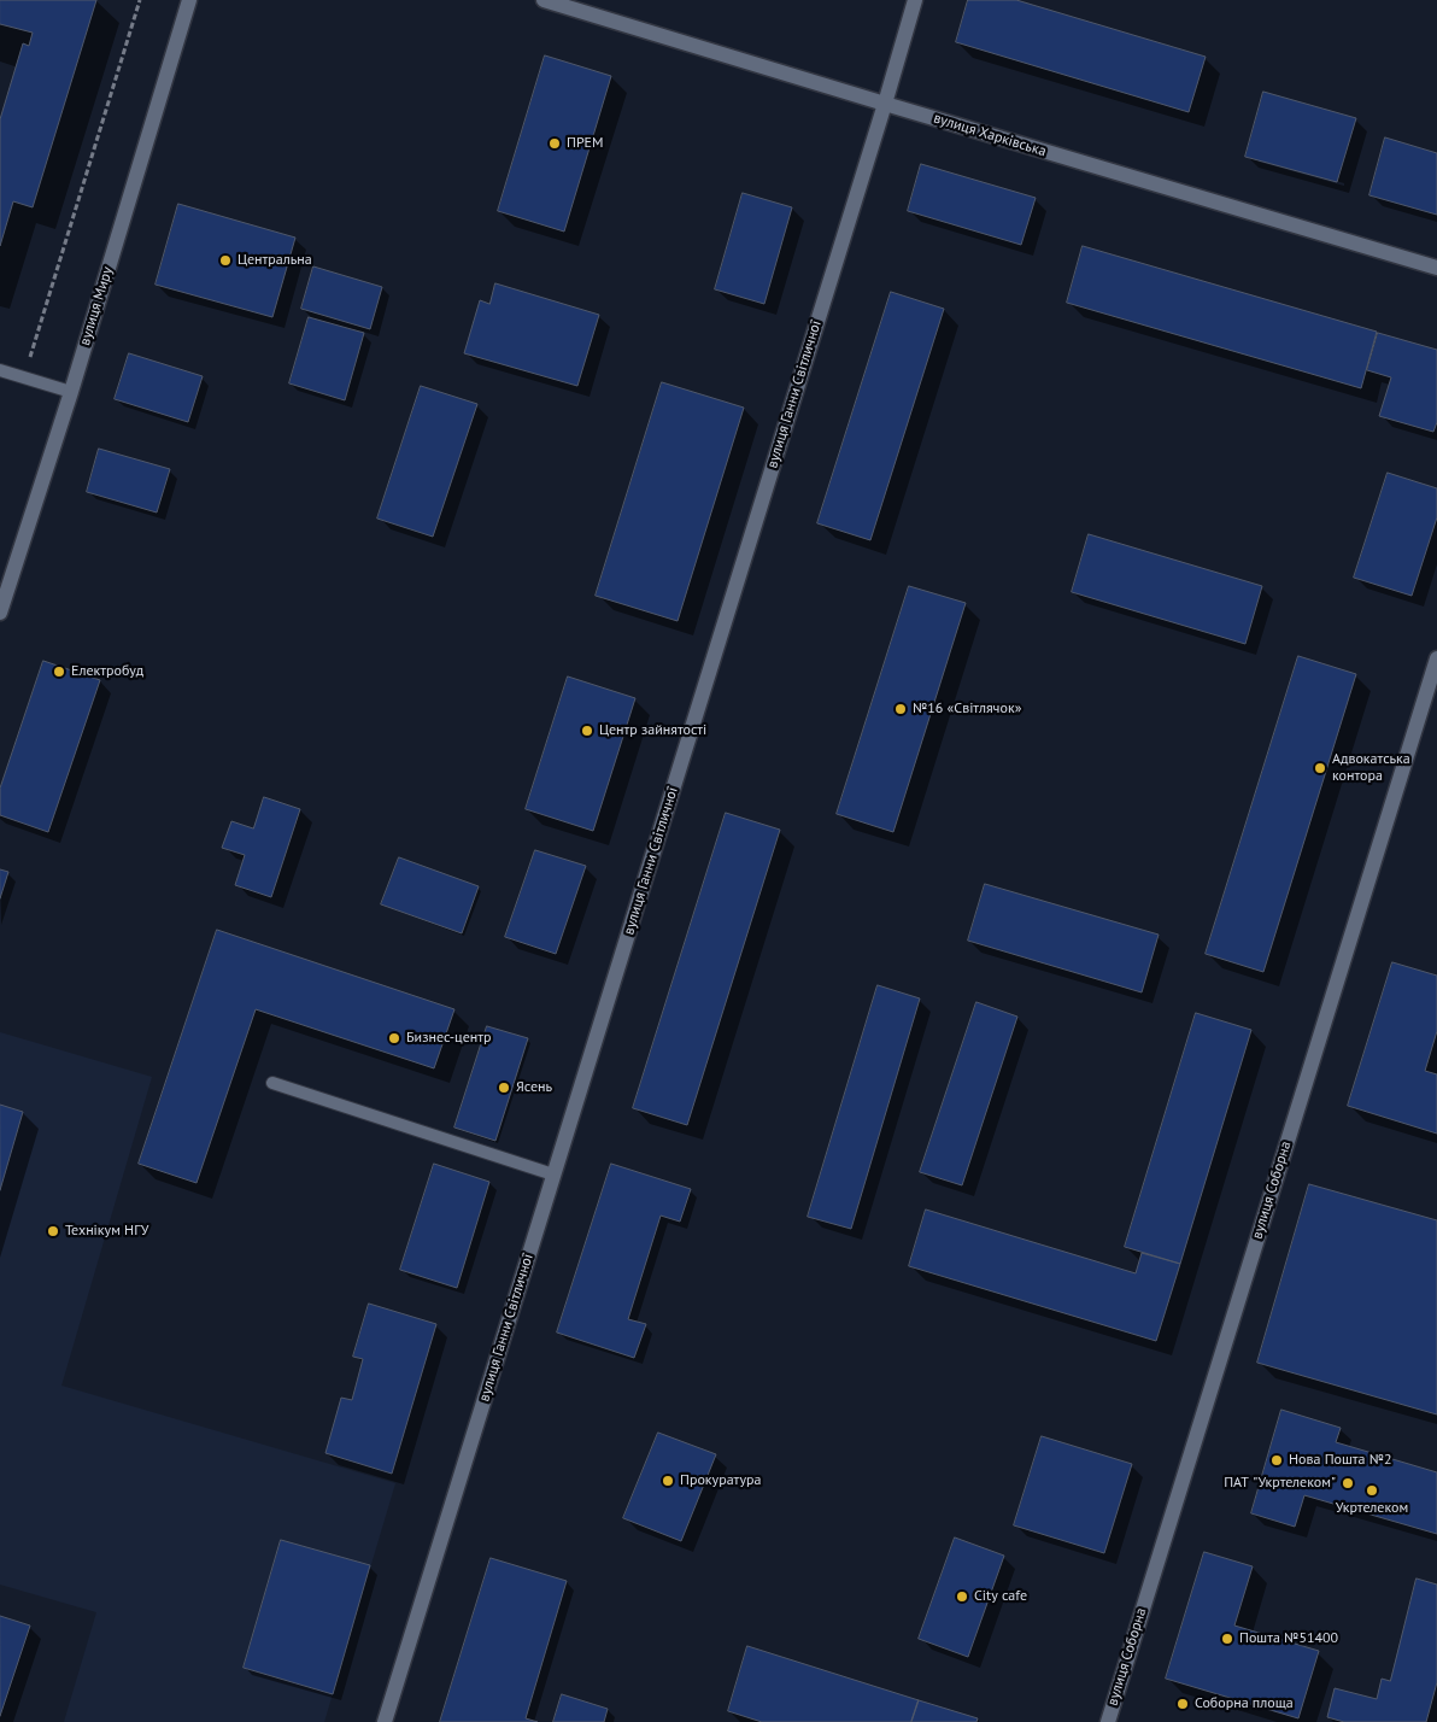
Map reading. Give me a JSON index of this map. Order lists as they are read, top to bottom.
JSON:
{
  "streets": {
    "street": [
      "вулиця Харківська",
      "вулиця Миру",
      "вулиця Ганни Світличної",
      "вулиця Соборна"
    ]
  },
  "crossings": [
    ["вулиця Харківська", "вулиця Ганни Світличної"]
  ],
  "places": [
    "ПРЕМ",
    "Центральна",
    "Електробуд",
    "№16 «Світлячок»",
    "Центр зайнятості",
    "Адвокатська контора",
    "Бизнес-центр",
    "Ясень",
    "Технікум НГУ",
    "Нова Пошта №2",
    "Прокуратура",
    "ПАТ \"Укртелеком\"",
    "Укртелеком",
    "City cafe",
    "Пошта №51400",
    "Соборна площа"
  ]
}
